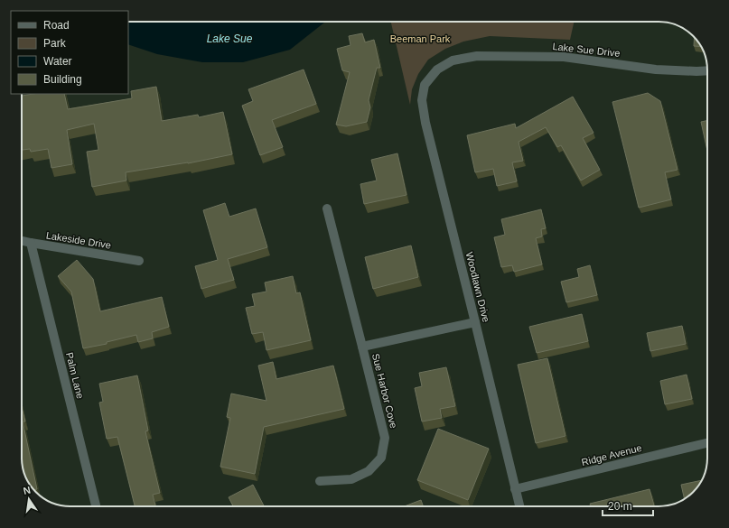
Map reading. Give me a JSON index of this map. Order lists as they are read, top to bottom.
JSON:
{
  "streets": {
    "street": [
      "Lake Sue Drive",
      "Lakeside Drive",
      "Woodlawn Drive",
      "Palm Lane",
      "Sue Harbor Cove",
      "Ridge Avenue"
    ]
  },
  "crossings": [
    ["Lake Sue Drive", "Woodlawn Drive"],
    ["Lakeside Drive", "Palm Lane"],
    ["Woodlawn Drive", "Sue Harbor Cove"],
    ["Woodlawn Drive", "Ridge Avenue"]
  ],
  "water": ["Lake Sue"],
  "parks": ["Beeman Park"],
  "legend": [
    "Road",
    "Park",
    "Water",
    "Building"
  ],
  "scale_bar": "20 m",
  "north": "top"
}
